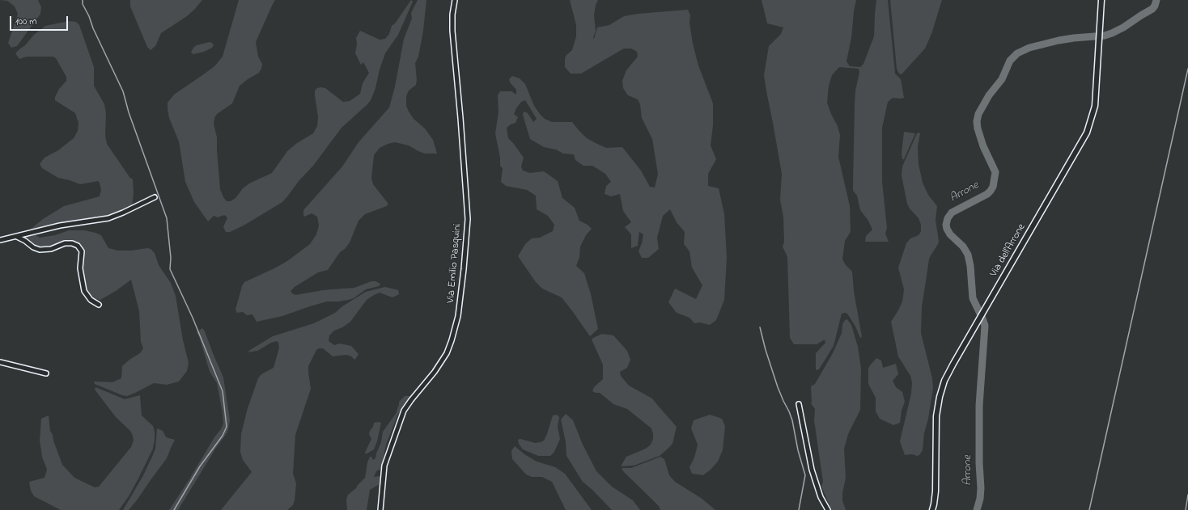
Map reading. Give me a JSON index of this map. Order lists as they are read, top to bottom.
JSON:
{
  "streets": {
    "street": ["Via dell'Arrone", "Via Emilio Pasquini"]
  },
  "water": ["Arrone"],
  "scale_bar": "100 m"
}
